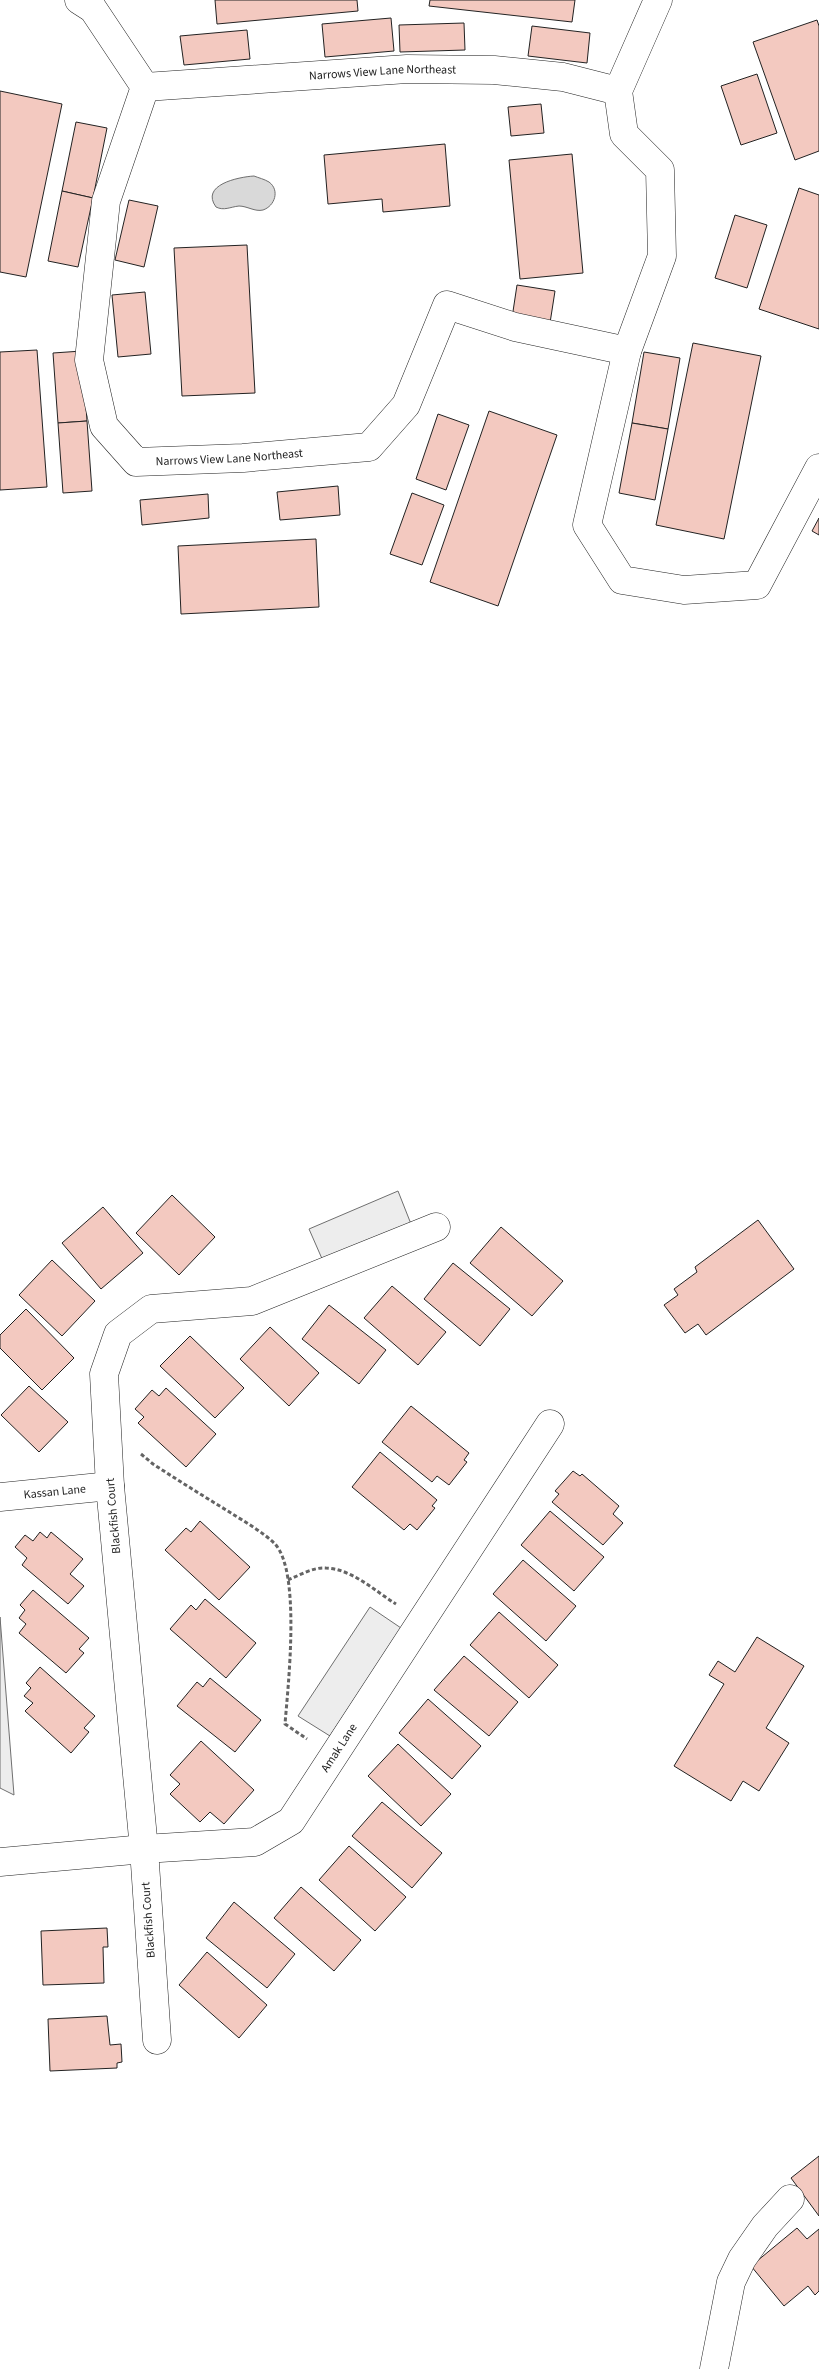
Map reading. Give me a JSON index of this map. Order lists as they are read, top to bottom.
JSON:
{
  "streets": {
    "street": [
      "Narrows View Lane Northeast",
      "Kassan Lane",
      "Blackfish Court",
      "Amak Lane"
    ]
  },
  "crossings": [
    ["Kassan Lane", "Blackfish Court"],
    ["Blackfish Court", "Amak Lane"]
  ]
}
